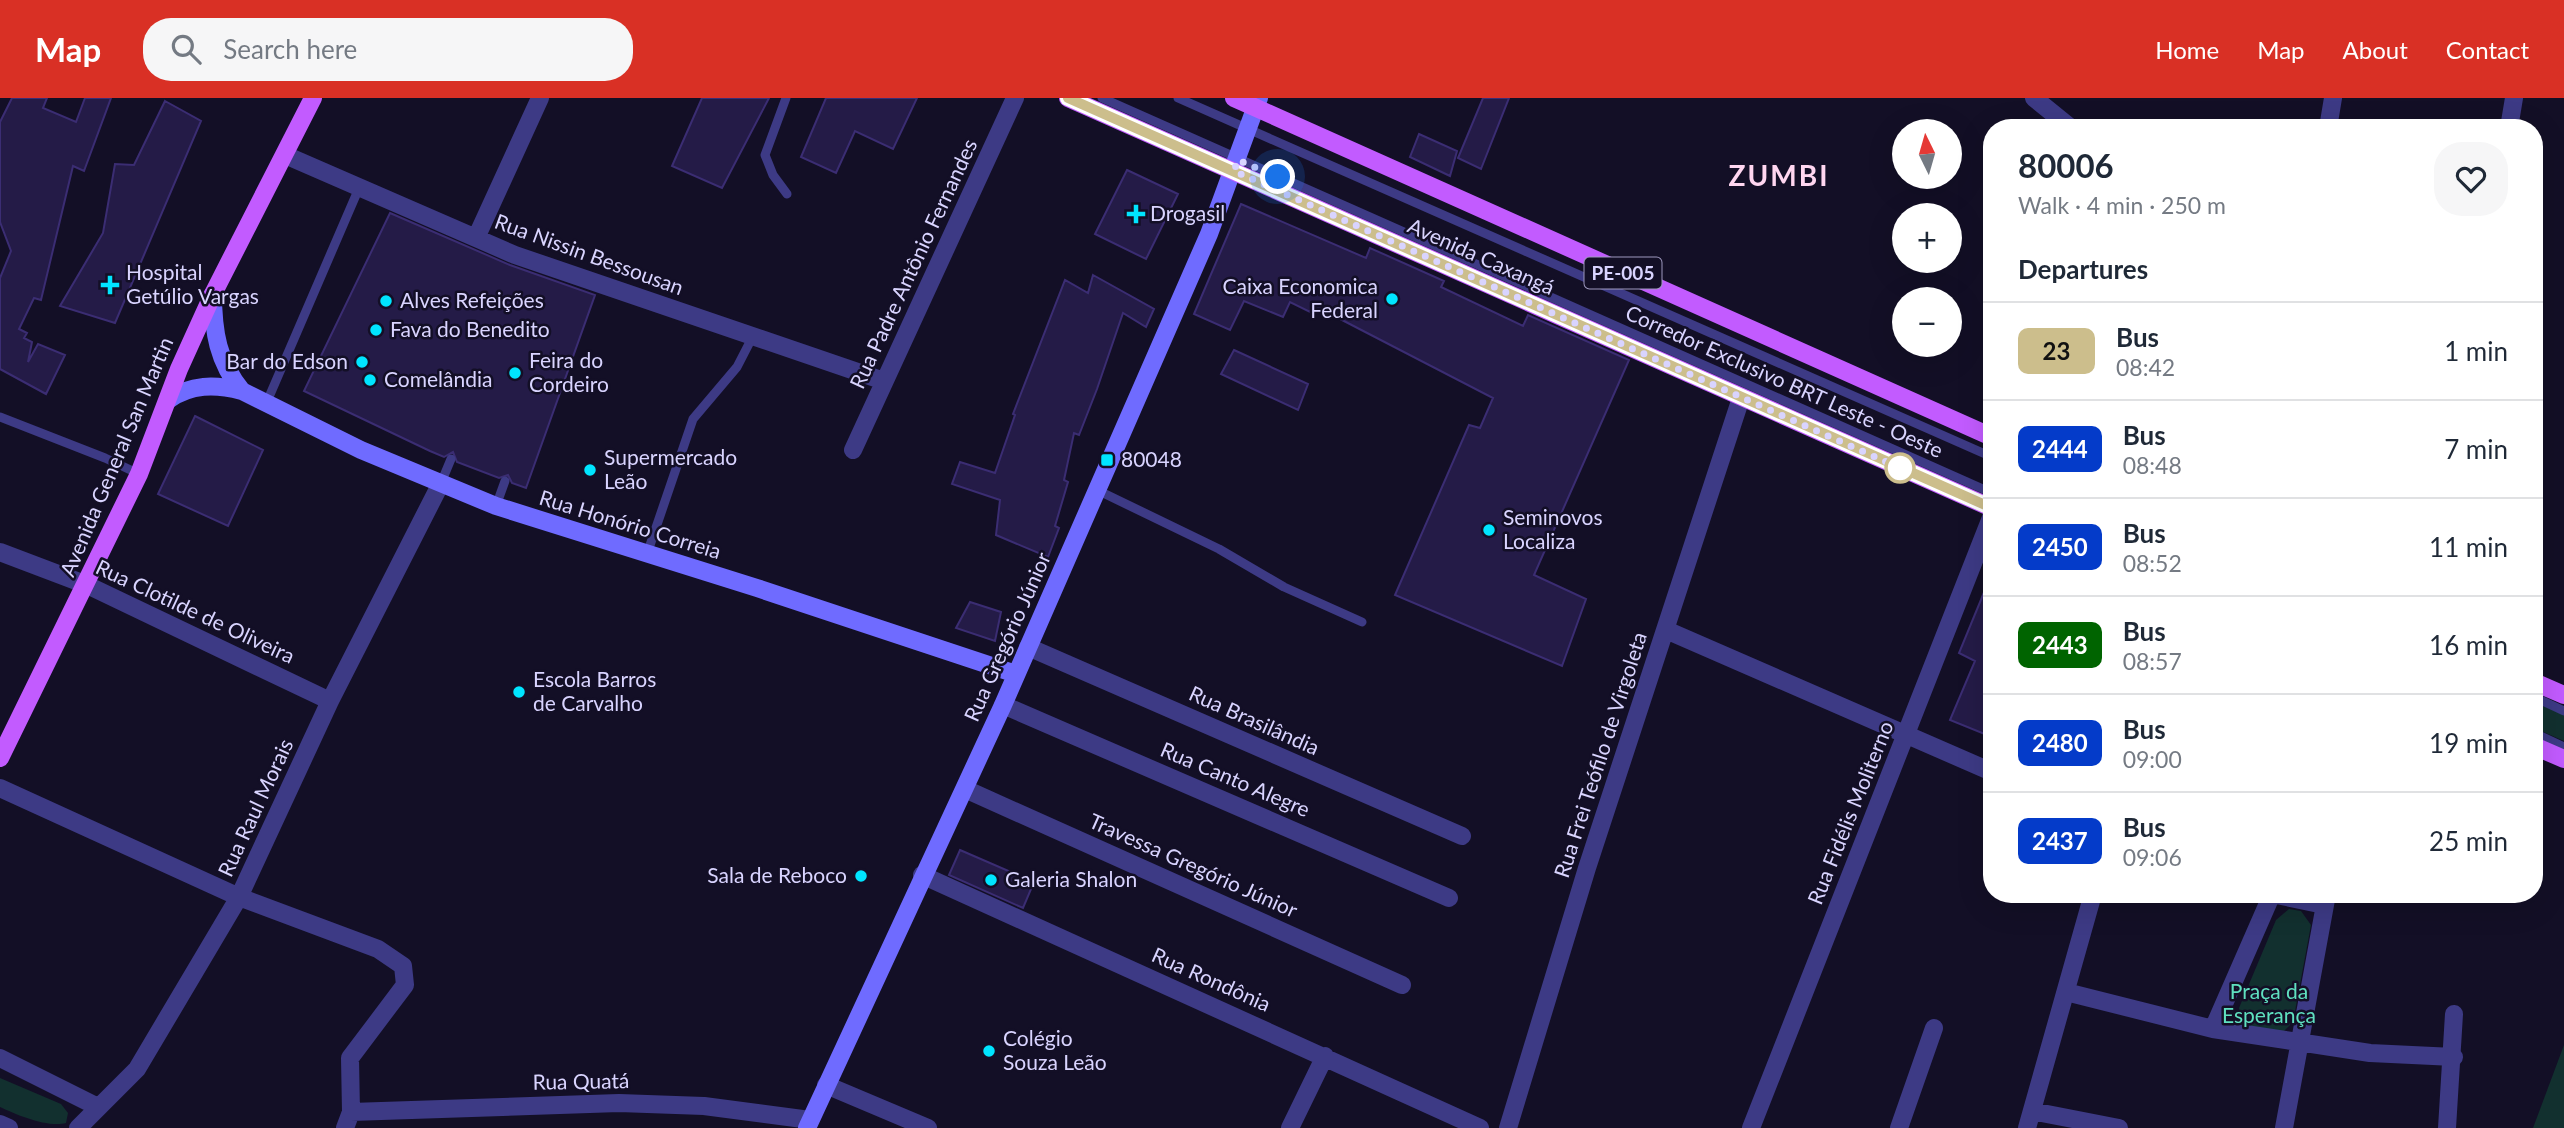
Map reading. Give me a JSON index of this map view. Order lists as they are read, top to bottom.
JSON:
{
  "streets": {
    "main road": [
      "Avenida Caxangá",
      "PE-005",
      "Avenida General San Martin",
      "Rua Honório Correia",
      "Rua Gregório Júnior"
    ],
    "street": [
      "Rua Nissin Bessousan",
      "Rua Padre Antônio Fernandes",
      "Rua Clotilde de Oliveira",
      "Rua Brasilândia",
      "Rua Frei Teófilo de Virgoleta",
      "Rua Canto Alegre",
      "Rua Raul Morais",
      "Rua Fidélis Moliterno",
      "Travessa Gregório Júnior",
      "Rua Rondônia",
      "Rua Quatá"
    ],
    "lane": ["Corredor Exclusivo BRT Leste - Oeste"]
  },
  "crossings": [
    ["Rua Nissin Bessousan", "Rua Padre Antônio Fernandes"],
    ["Rua Nissin Bessousan", "Avenida General San Martin"],
    ["Avenida Caxangá", "Corredor Exclusivo BRT Leste - Oeste"],
    ["Avenida Caxangá", "Rua Gregório Júnior"],
    ["Avenida Caxangá", "Rua Frei Teófilo de Virgoleta"],
    ["Corredor Exclusivo BRT Leste - Oeste", "Rua Gregório Júnior"],
    ["Avenida General San Martin", "Rua Honório Correia"],
    ["Avenida General San Martin", "Rua Clotilde de Oliveira"],
    ["Rua Honório Correia", "Rua Gregório Júnior"],
    ["Rua Honório Correia", "Rua Raul Morais"],
    ["Rua Clotilde de Oliveira", "Rua Raul Morais"],
    ["Rua Gregório Júnior", "Rua Brasilândia"],
    ["Rua Gregório Júnior", "Rua Canto Alegre"],
    ["Rua Gregório Júnior", "Travessa Gregório Júnior"],
    ["Rua Gregório Júnior", "Rua Rondônia"],
    ["Rua Gregório Júnior", "Rua Quatá"]
  ],
  "districts": ["ZUMBI"],
  "parks": ["Praça da Esperança"],
  "places": {
    "health": ["Drogasil", "Hospital Getúlio Vargas"],
    "other": [
      "Caixa Economica Federal",
      "Alves Refeições",
      "Fava do Benedito",
      "Bar do Edson",
      "Feira do Cordeiro",
      "Comelândia",
      "Supermercado Leão",
      "Seminovos Localiza",
      "Escola Barros de Carvalho",
      "Sala de Reboco",
      "Galeria Shalon",
      "Colégio Souza Leão"
    ],
    "transit": ["80048"]
  },
  "lines": ["bus line 23"],
  "north": "top",
  "page": {
    "header": "Map",
    "search": "Search here",
    "nav": [
      "Home",
      "Map",
      "About",
      "Contact"
    ],
    "map_buttons": ["+", "−"],
    "heading": [
      ["80006", "Walk · 4 min · 250 m"],
      "Departures"
    ],
    "list": [
      {
        "mark": "23",
        "name": "Bus",
        "note": "08:42",
        "value": "1 min"
      },
      {
        "mark": "2444",
        "name": "Bus",
        "note": "08:48",
        "value": "7 min"
      },
      {
        "mark": "2450",
        "name": "Bus",
        "note": "08:52",
        "value": "11 min"
      },
      {
        "mark": "2443",
        "name": "Bus",
        "note": "08:57",
        "value": "16 min"
      },
      {
        "mark": "2480",
        "name": "Bus",
        "note": "09:00",
        "value": "19 min"
      },
      {
        "mark": "2437",
        "name": "Bus",
        "note": "09:06",
        "value": "25 min"
      }
    ]
  }
}
